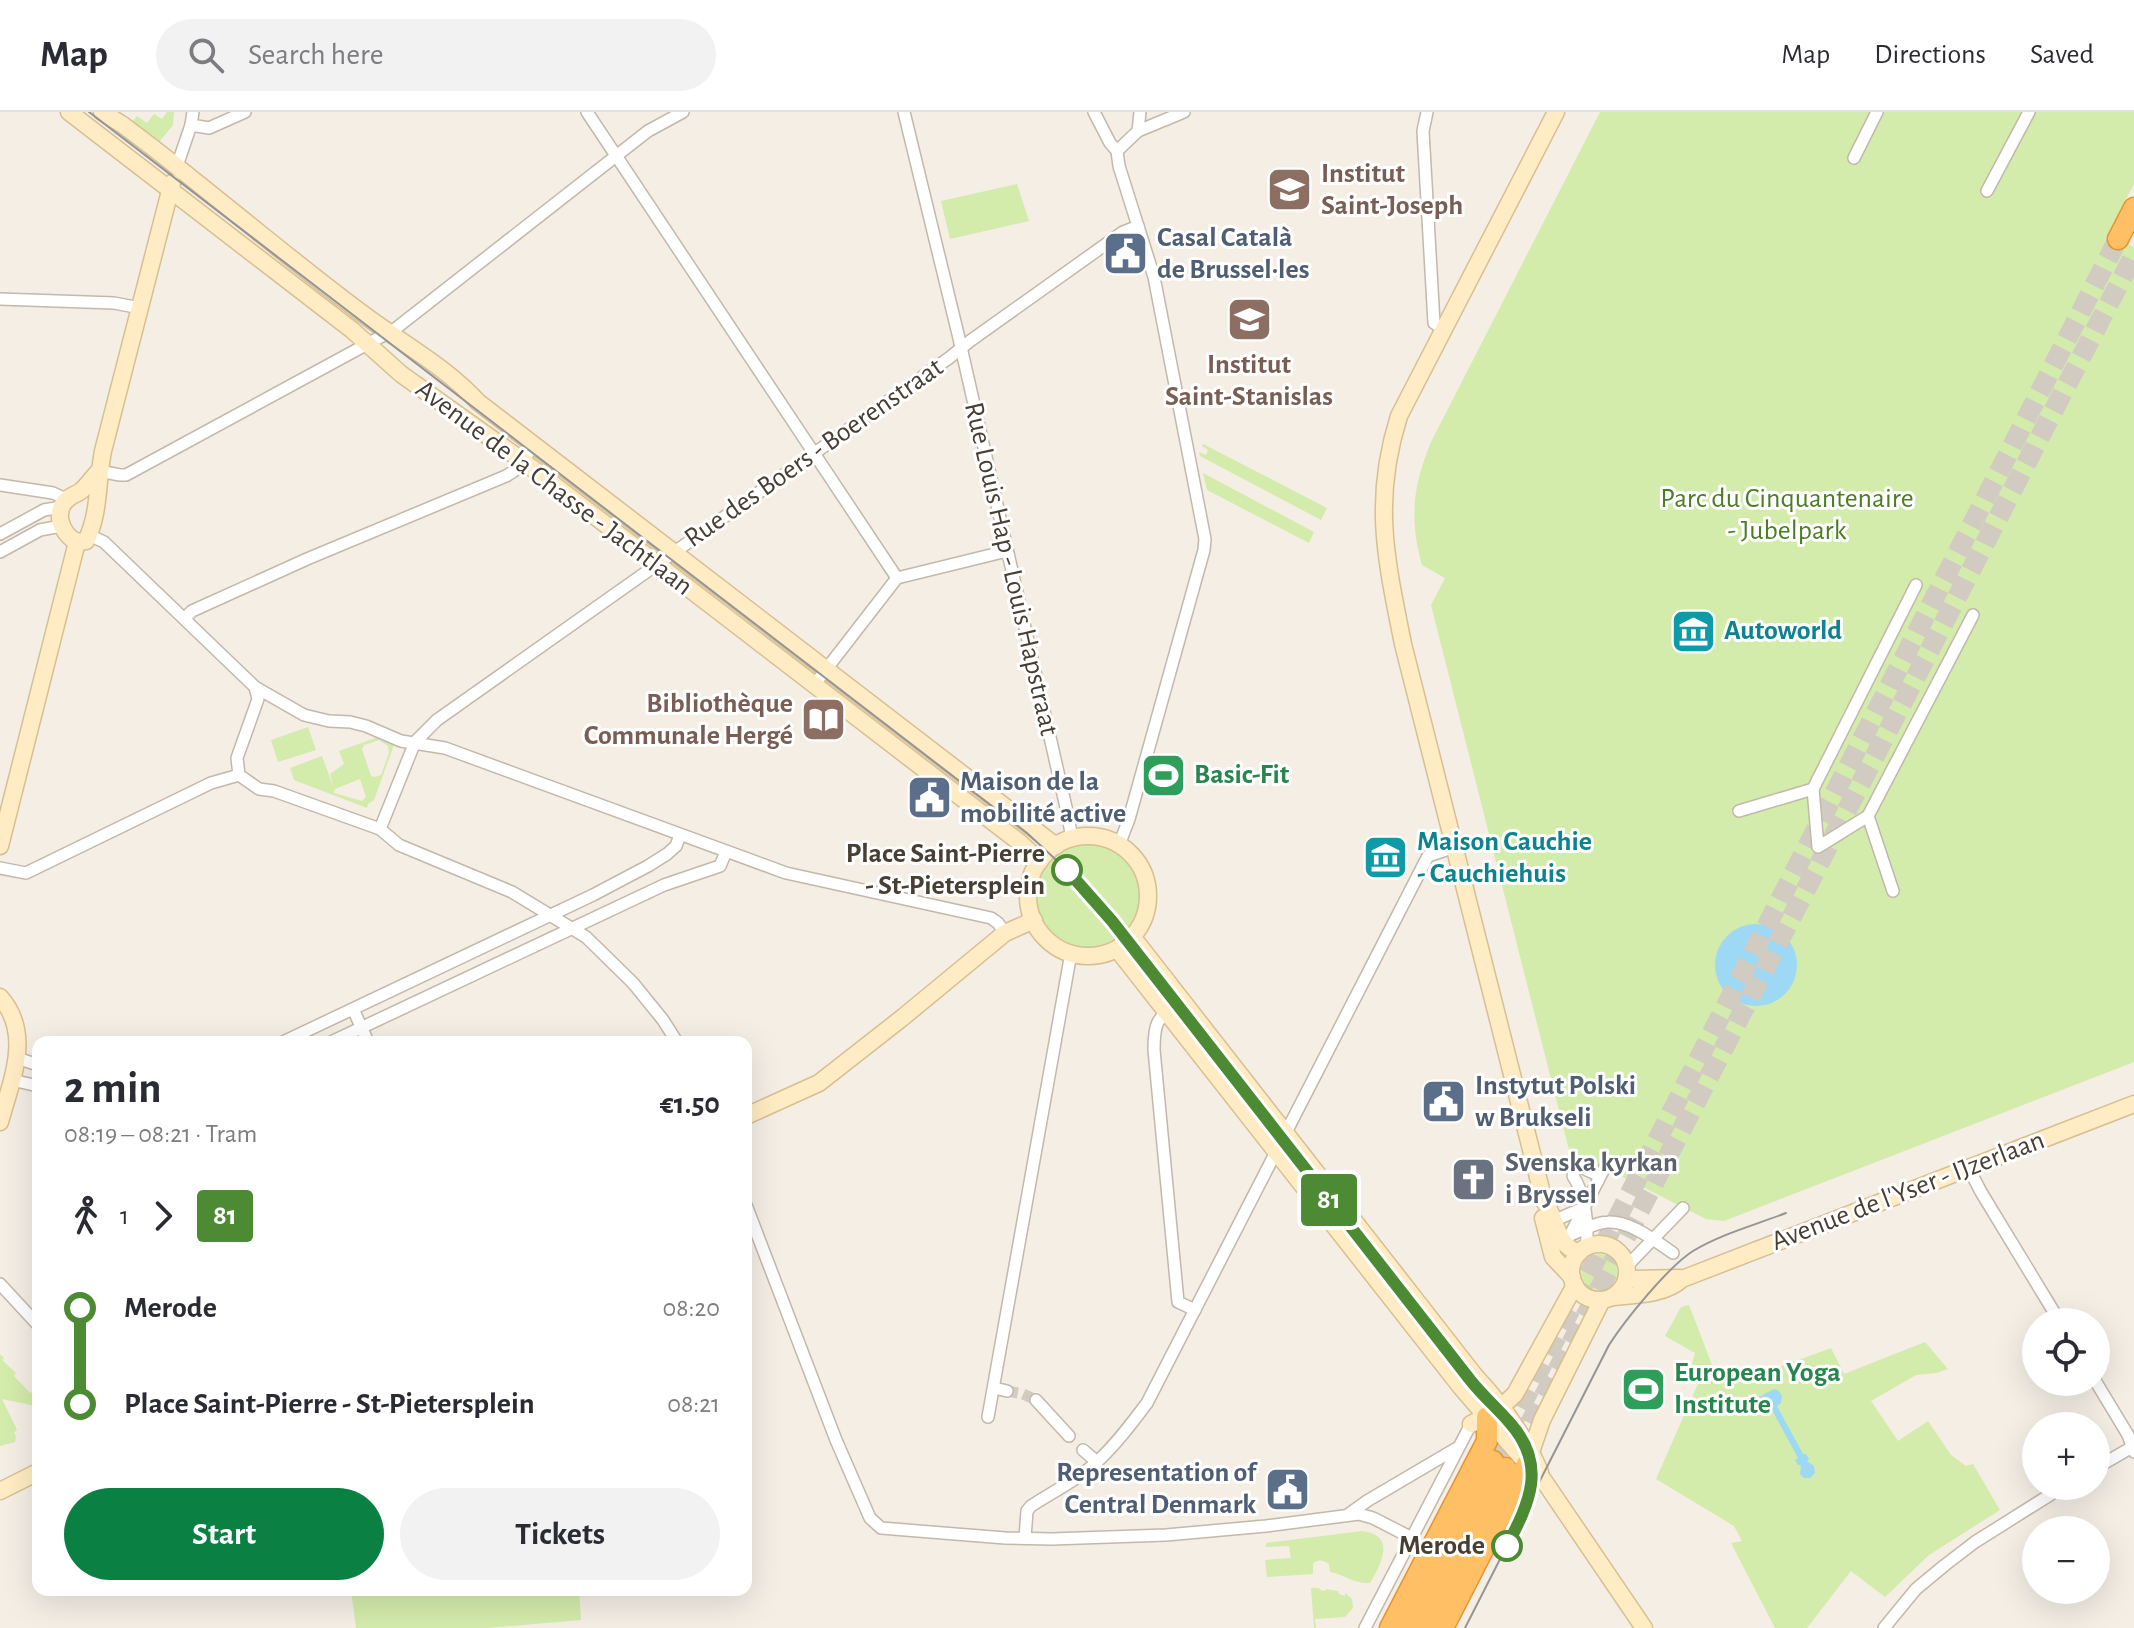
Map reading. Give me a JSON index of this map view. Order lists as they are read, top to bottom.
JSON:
{
  "streets": {
    "street": [
      "Rue des Boers - Boerenstraat",
      "Avenue de la Chasse - Jachtlaan",
      "Rue Louis Hap - Louis Hapstraat",
      "Avenue de l'Yser - IJzerlaan"
    ]
  },
  "crossings": [
    ["Rue des Boers - Boerenstraat", "Avenue de la Chasse - Jachtlaan"],
    ["Rue des Boers - Boerenstraat", "Rue Louis Hap - Louis Hapstraat"],
    ["Avenue de la Chasse - Jachtlaan", "Rue Louis Hap - Louis Hapstraat"]
  ],
  "parks": ["Parc du Cinquantenaire - Jubelpark"],
  "places": {
    "school or university": ["Institut Saint-Joseph", "Institut Saint-Stanislas"],
    "public building": [
      "Casal Català de Brussel·les",
      "Maison de la mobilité active",
      "Instytut Polski w Brukseli",
      "Representation of Central Denmark"
    ],
    "museum": ["Autoworld", "Maison Cauchie - Cauchiehuis"],
    "library": ["Bibliothèque Communale Hergé"],
    "sports": ["Basic-Fit", "European Yoga Institute"],
    "other": ["Place Saint-Pierre - St-Pietersplein", "Merode"],
    "church": ["Svenska kyrkan i Bryssel"]
  },
  "lines": ["tram line 81"],
  "page": {
    "header": "Map",
    "search": "Search here",
    "nav": ["Map", "Directions", "Saved"],
    "on_map": "81",
    "heading": ["2 min", "08:19 – 08:21 · Tram", "€1.50"],
    "legs": ["1", "81"],
    "list": [
      {
        "name": "Merode",
        "value": "08:20"
      },
      {
        "name": "Place Saint-Pierre - St-Pietersplein",
        "value": "08:21"
      }
    ],
    "map_buttons": ["+", "−"],
    "buttons": ["Start", "Tickets"]
  }
}
